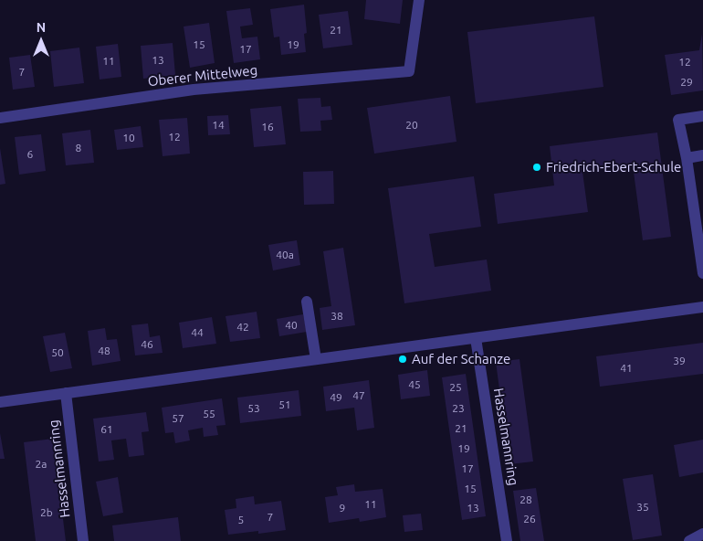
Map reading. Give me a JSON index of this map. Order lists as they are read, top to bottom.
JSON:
{
  "streets": {
    "street": ["Oberer Mittelweg", "Hasselmannring"]
  },
  "places": ["Friedrich-Ebert-Schule", "Auf der Schanze"],
  "house_numbers": [
    "21",
    "15",
    "19",
    "17",
    "13",
    "11",
    "12",
    "7",
    "29",
    "14",
    "20",
    "16",
    "12",
    "10",
    "8",
    "6",
    "40a",
    "38",
    "40",
    "42",
    "44",
    "46",
    "48",
    "50",
    "39",
    "41",
    "45",
    "25",
    "47",
    "49",
    "51",
    "53",
    "23",
    "55",
    "57",
    "21",
    "61",
    "19",
    "2a",
    "17",
    "15",
    "28",
    "11",
    "35",
    "9",
    "13",
    "2b",
    "7",
    "26",
    "5"
  ],
  "north": "top"
}
